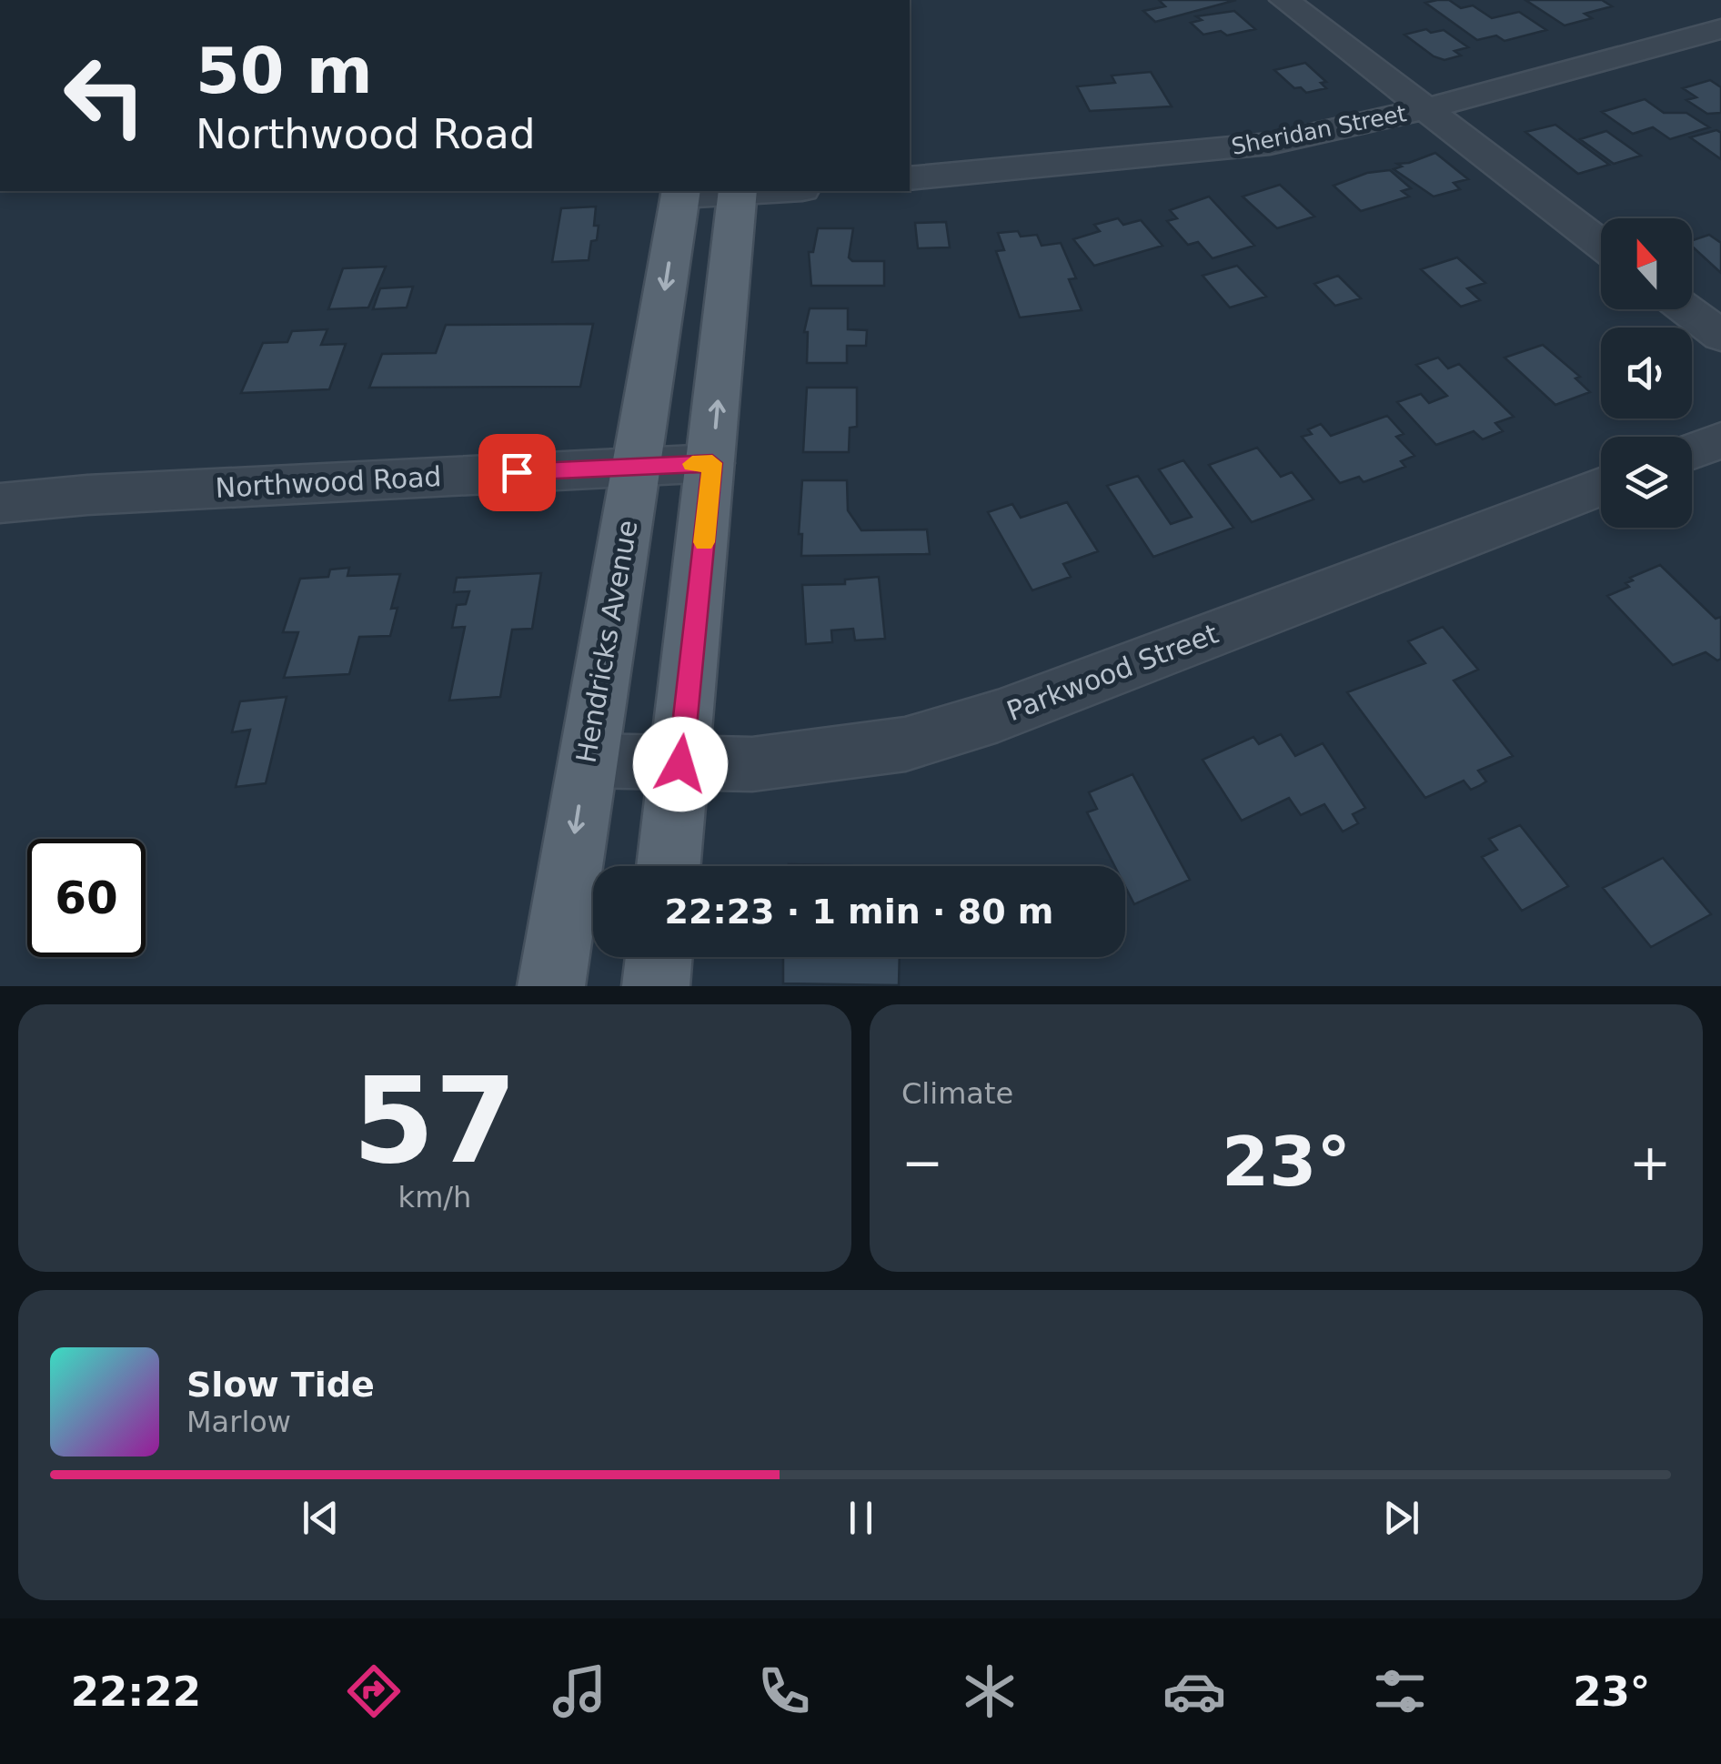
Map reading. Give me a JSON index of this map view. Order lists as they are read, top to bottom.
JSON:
{
  "streets": {
    "main road": ["Hendricks Avenue"],
    "street": ["Sheridan Street", "Northwood Road", "Parkwood Street"]
  },
  "crossings": [
    ["Northwood Road", "Hendricks Avenue"],
    ["Hendricks Avenue", "Parkwood Street"]
  ],
  "north": "top",
  "page": {
    "turn": ["50 m", "Northwood Road"],
    "limit": "60",
    "trip": "22:23 · 1 min · 80 m",
    "tile": [
      ["57", "km/h"],
      "Climate"
    ],
    "heat": ["−", "23°", "+"],
    "song": ["Slow Tide", "Marlow"],
    "tabs": ["22:22", "23°"]
  }
}
